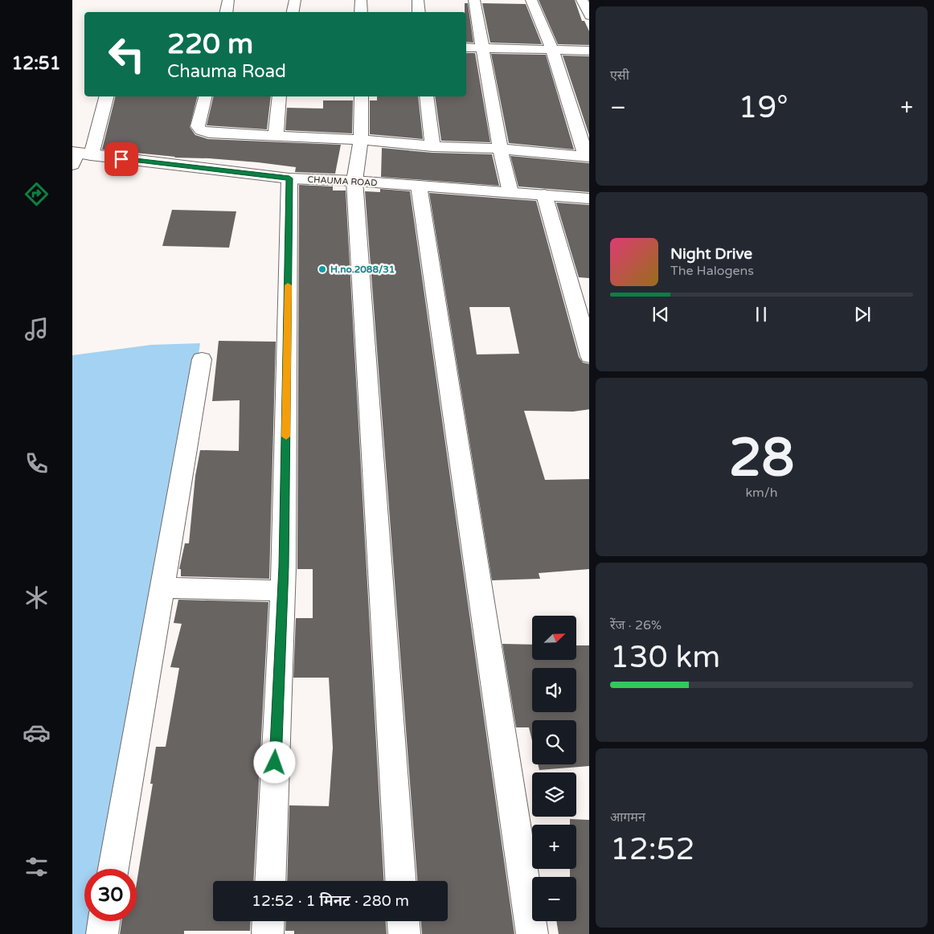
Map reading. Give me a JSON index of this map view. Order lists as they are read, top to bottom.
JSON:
{
  "streets": {
    "street": ["CHAUMA ROAD"]
  },
  "places": ["H.no.2088/31"],
  "north": "top right",
  "page": {
    "tabs": "12:51",
    "tile": [
      "एसी",
      ["28", "km/h"],
      ["रेंज · 26%", "130 km"],
      ["आगमन", "12:52"]
    ],
    "turn": ["220 m", "Chauma Road"],
    "heat": ["−", "19°", "+"],
    "song": ["Night Drive", "The Halogens"],
    "map_buttons": ["+", "−"],
    "limit": "30",
    "trip": "12:52 · 1 मिनट · 280 m"
  }
}
